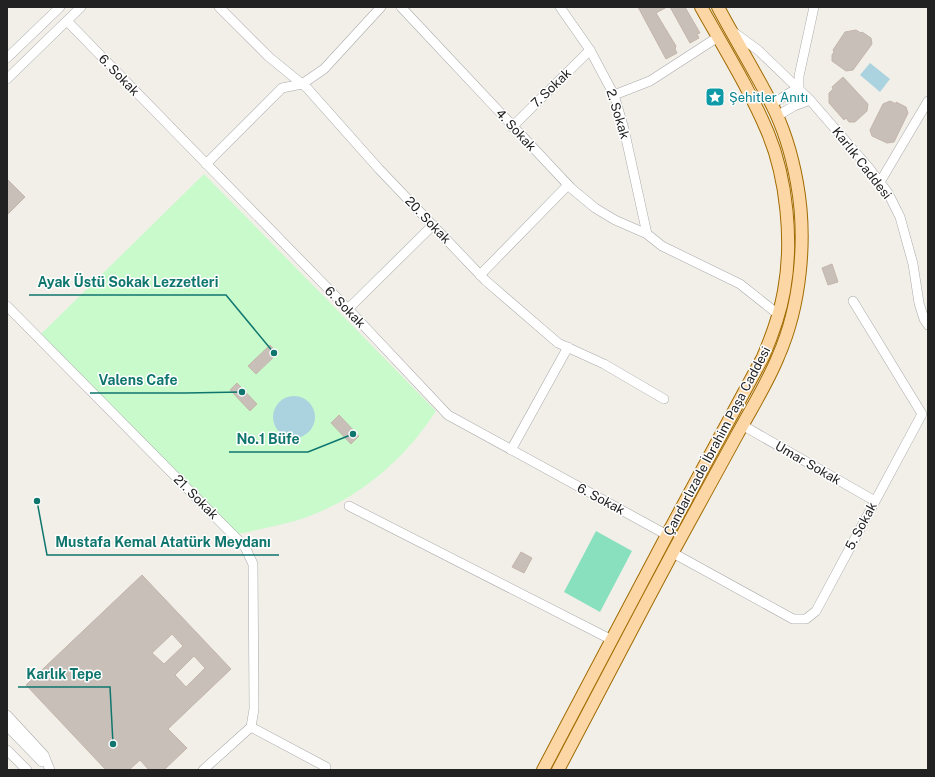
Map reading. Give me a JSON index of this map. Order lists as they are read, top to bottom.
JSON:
{
  "streets": {
    "main road": ["Çandarlızade İbrahim Paşa Caddesi"],
    "street": [
      "6. Sokak",
      "7. Sokak",
      "2. Sokak",
      "4. Sokak",
      "Karlık Caddesi",
      "20. Sokak",
      "Umar Sokak",
      "21. Sokak",
      "5. Sokak"
    ]
  },
  "crossings": [
    ["6. Sokak", "Çandarlızade İbrahim Paşa Caddesi"],
    ["7. Sokak", "2. Sokak"],
    ["7. Sokak", "4. Sokak"],
    ["2. Sokak", "4. Sokak"],
    ["4. Sokak", "Çandarlızade İbrahim Paşa Caddesi"],
    ["Karlık Caddesi", "Çandarlızade İbrahim Paşa Caddesi"],
    ["Çandarlızade İbrahim Paşa Caddesi", "Umar Sokak"],
    ["Çandarlızade İbrahim Paşa Caddesi", "5. Sokak"],
    ["Umar Sokak", "5. Sokak"]
  ],
  "places": {
    "place": ["Şehitler Anıtı"],
    "other": [
      "Ayak Üstü Sokak Lezzetleri",
      "Valens Cafe",
      "No.1 Büfe",
      "Mustafa Kemal Atatürk Meydanı",
      "Karlık Tepe"
    ]
  }
}
